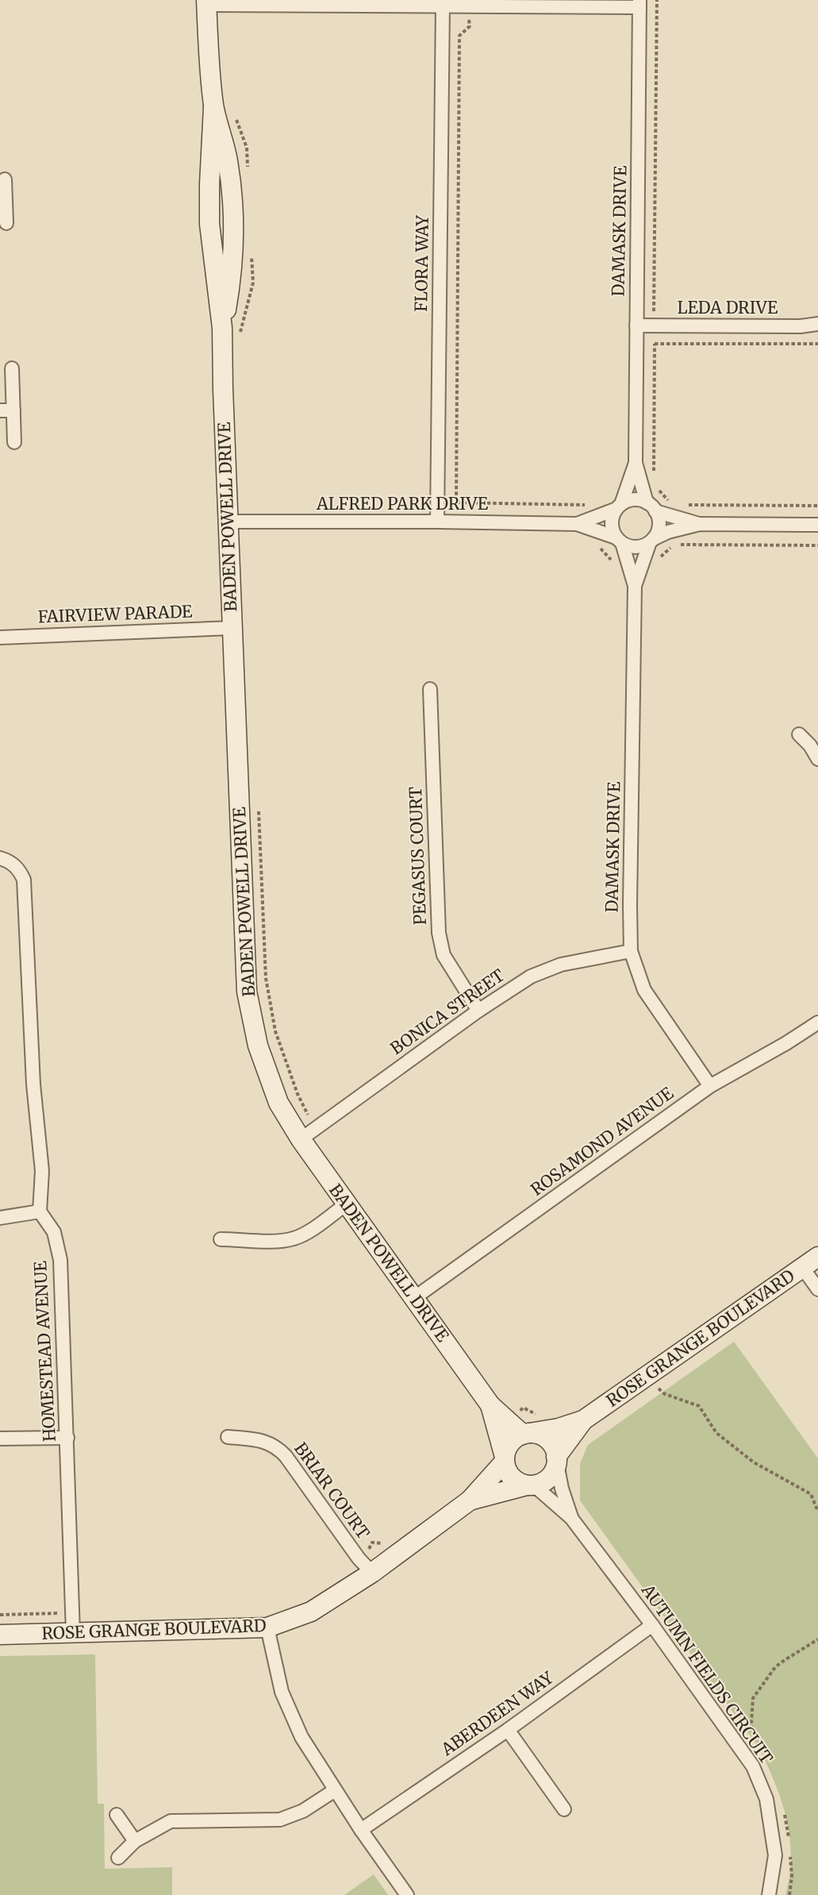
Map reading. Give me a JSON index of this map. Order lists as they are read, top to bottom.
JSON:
{
  "streets": {
    "street": [
      "DAMASK DRIVE",
      "FLORA WAY",
      "LEDA DRIVE",
      "ALFRED PARK DRIVE",
      "BADEN POWELL DRIVE",
      "FAIRVIEW PARADE",
      "PEGASUS COURT",
      "BONICA STREET",
      "ROSAMOND AVENUE",
      "ROSE GRANGE BOULEVARD",
      "HOMESTEAD AVENUE",
      "BRIAR COURT",
      "AUTUMN FIELDS CIRCUIT",
      "ABERDEEN WAY"
    ]
  },
  "crossings": [
    ["DAMASK DRIVE", "LEDA DRIVE"],
    ["DAMASK DRIVE", "ALFRED PARK DRIVE"],
    ["DAMASK DRIVE", "BONICA STREET"],
    ["DAMASK DRIVE", "ROSAMOND AVENUE"],
    ["FLORA WAY", "ALFRED PARK DRIVE"],
    ["ALFRED PARK DRIVE", "BADEN POWELL DRIVE"],
    ["BADEN POWELL DRIVE", "FAIRVIEW PARADE"],
    ["BADEN POWELL DRIVE", "BONICA STREET"],
    ["BADEN POWELL DRIVE", "ROSAMOND AVENUE"],
    ["BADEN POWELL DRIVE", "ROSE GRANGE BOULEVARD"],
    ["BADEN POWELL DRIVE", "AUTUMN FIELDS CIRCUIT"],
    ["PEGASUS COURT", "BONICA STREET"],
    ["ROSE GRANGE BOULEVARD", "HOMESTEAD AVENUE"],
    ["ROSE GRANGE BOULEVARD", "BRIAR COURT"],
    ["ROSE GRANGE BOULEVARD", "AUTUMN FIELDS CIRCUIT"],
    ["AUTUMN FIELDS CIRCUIT", "ABERDEEN WAY"]
  ]
}
